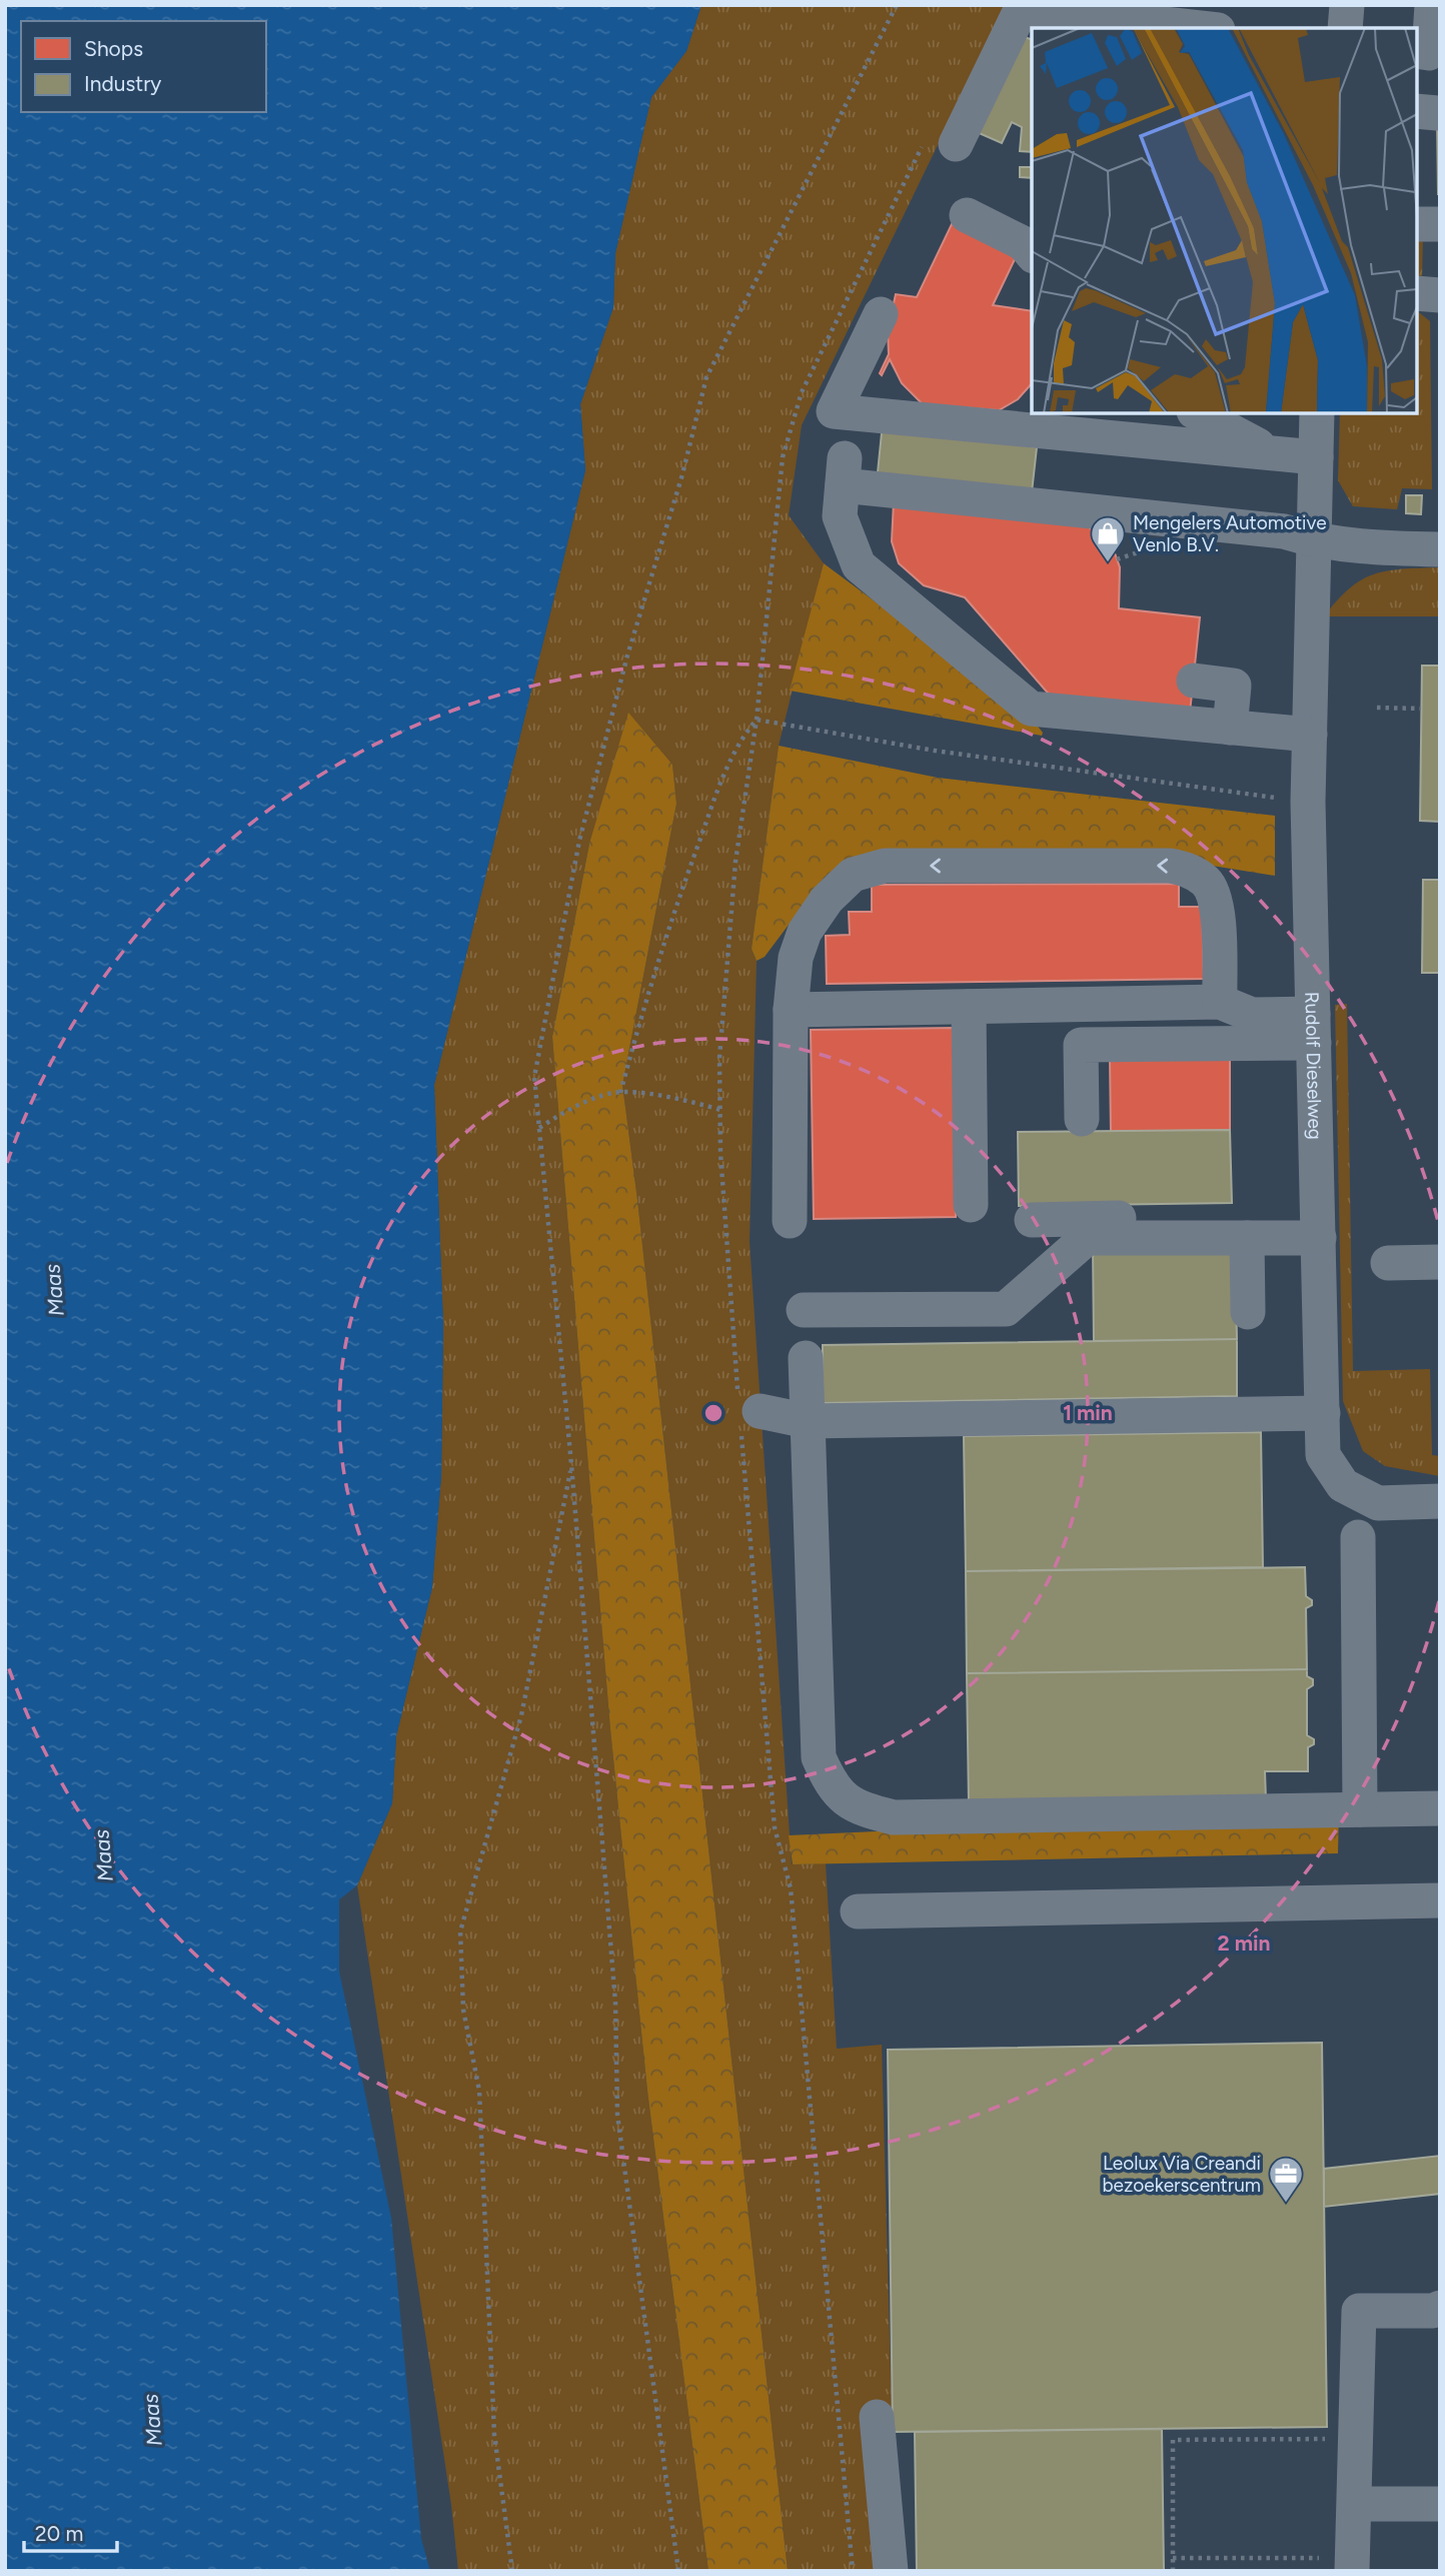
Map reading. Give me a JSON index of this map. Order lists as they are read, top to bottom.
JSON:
{
  "streets": {
    "street": ["Rudolf Dieselweg"]
  },
  "water": ["Maas"],
  "places": {
    "shop": ["Mengelers Automotive Venlo B.V."],
    "office": ["Leolux Via Creandi bezoekerscentrum"]
  },
  "legend": ["Shops", "Industry"],
  "scale_bar": "20 m",
  "rings": ["1 min", "2 min"]
}
